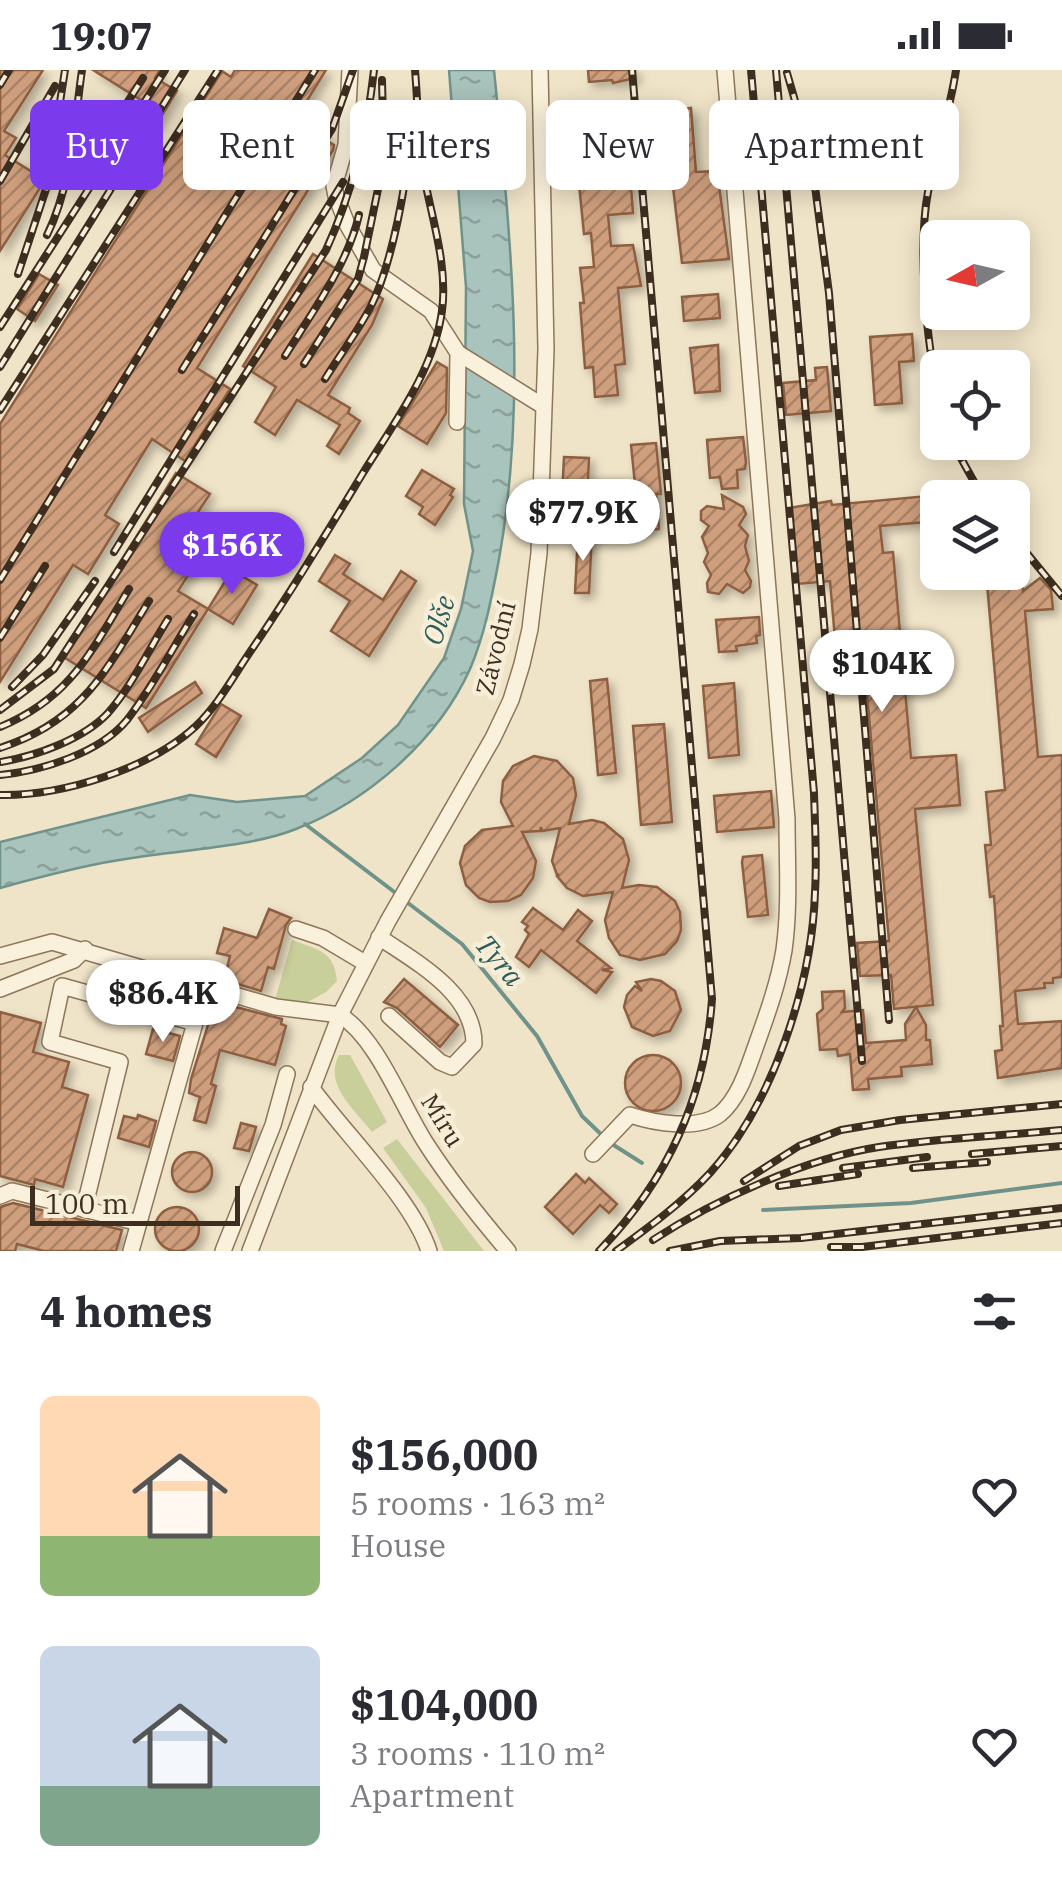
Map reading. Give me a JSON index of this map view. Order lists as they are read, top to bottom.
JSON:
{
  "streets": {
    "street": ["Závodní", "Míru"]
  },
  "crossings": [
    ["Závodní", "Míru"]
  ],
  "water": ["Olše", "Tyra"],
  "scale_bar": "100 m",
  "north": "left",
  "page": {
    "status": "19:07",
    "chip": [
      "Buy",
      "Rent",
      "Filters",
      "New",
      "Apartment"
    ],
    "price": [
      "$77.9K",
      "$156K",
      "$104K",
      "$86.4K"
    ],
    "scale": "100 m",
    "heading": "4 homes",
    "list": [
      {
        "name": "$156,000",
        "note": "5 rooms · 163 m² · House"
      },
      {
        "name": "$104,000",
        "note": "3 rooms · 110 m² · Apartment"
      }
    ]
  }
}
